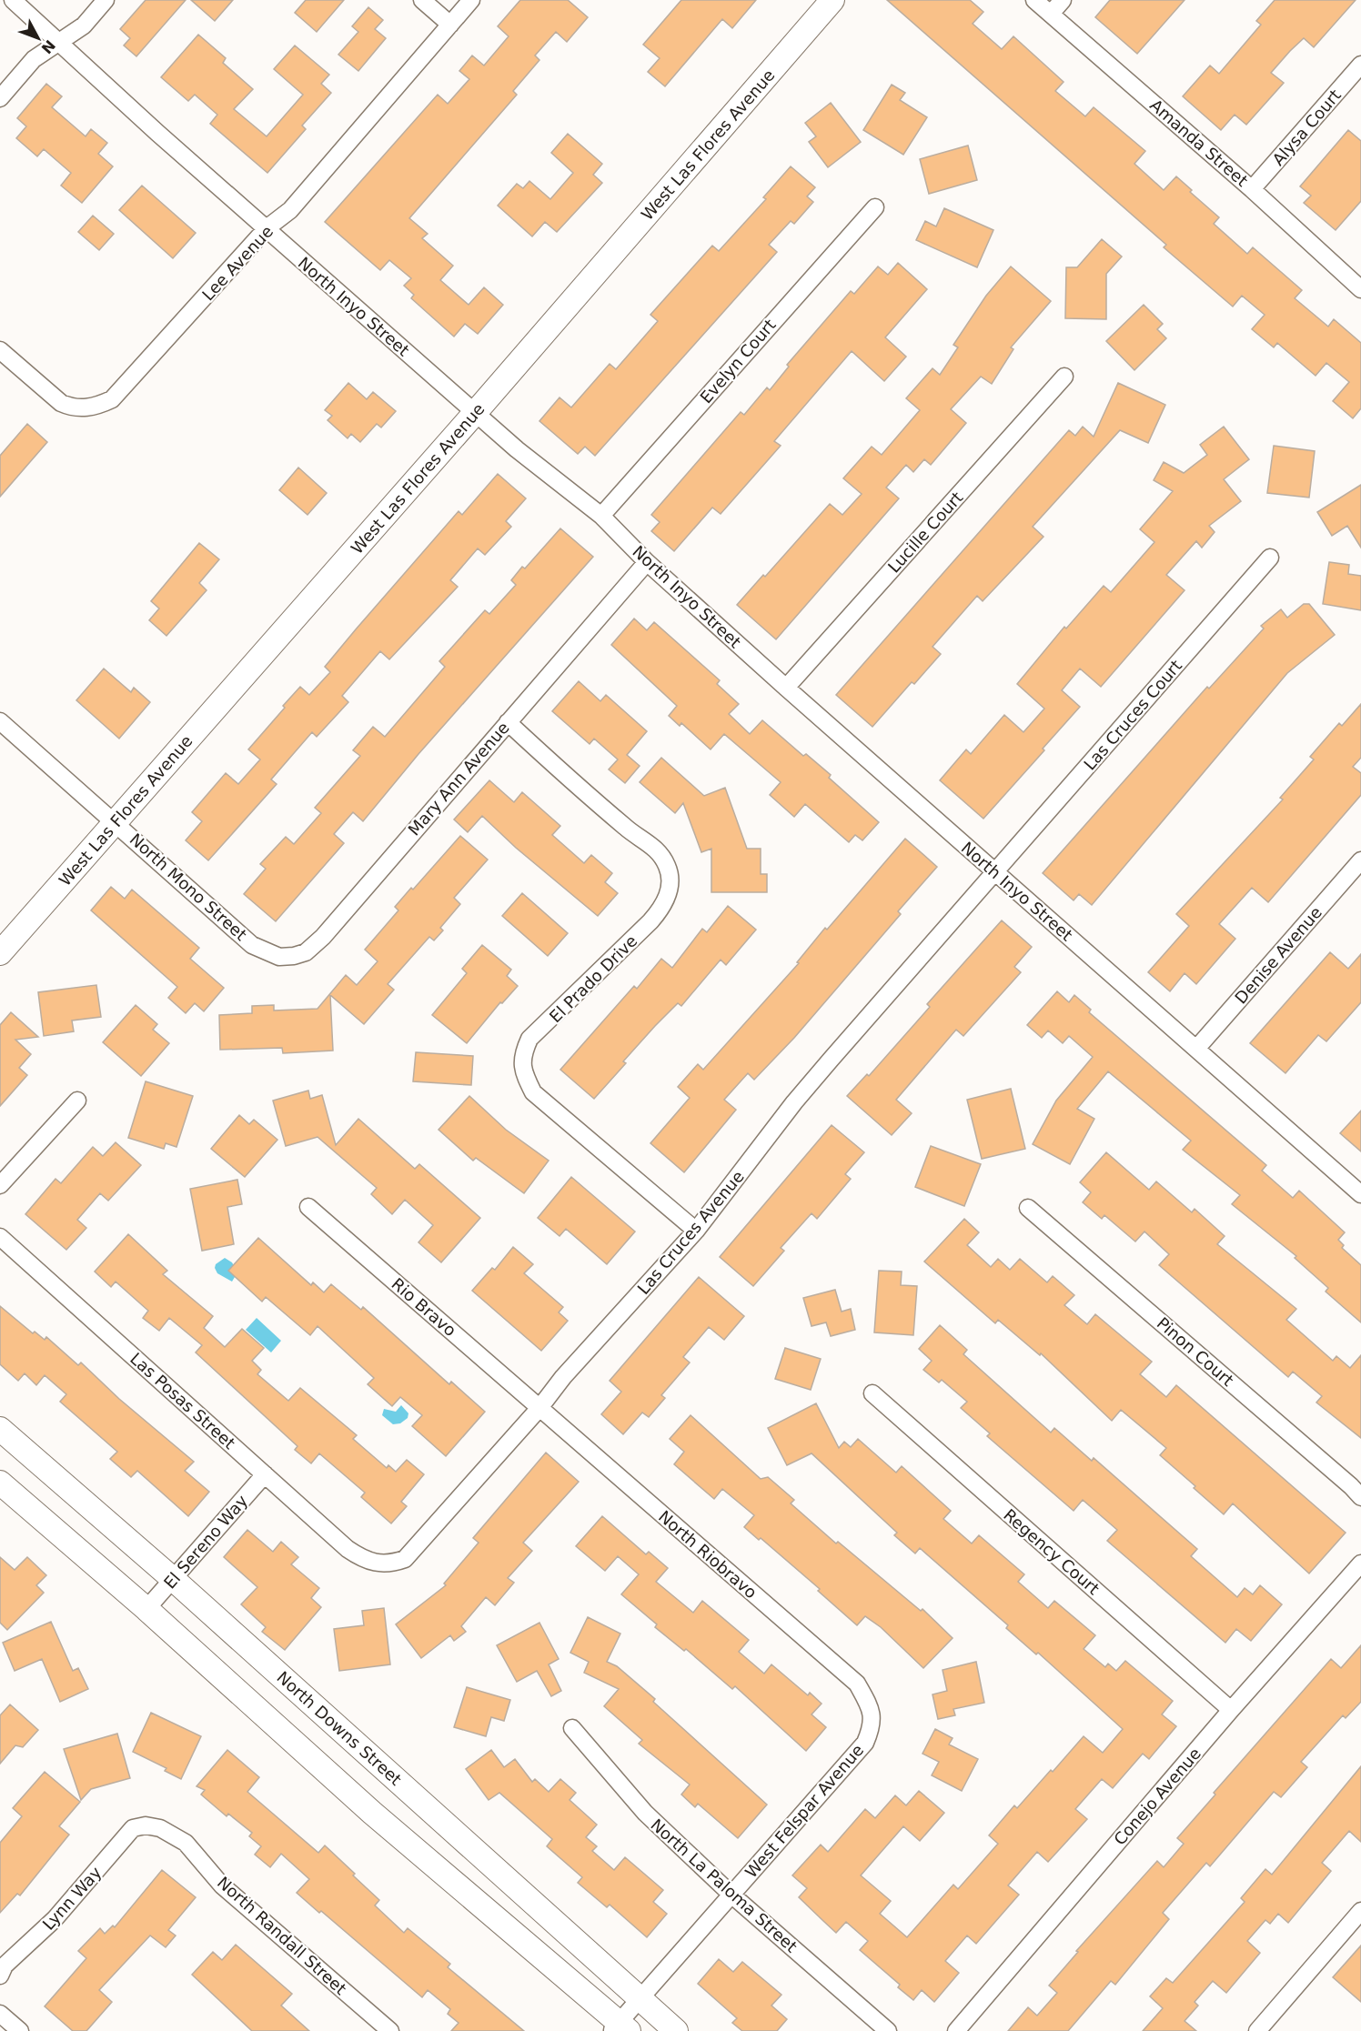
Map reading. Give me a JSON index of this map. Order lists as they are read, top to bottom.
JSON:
{
  "streets": {
    "main road": ["West Las Flores Avenue", "North Downs Street"],
    "street": [
      "Alysa Court",
      "Amanda Street",
      "Lee Avenue",
      "North Inyo Street",
      "Evelyn Court",
      "Lucille Court",
      "Las Cruces Court",
      "Mary Ann Avenue",
      "North Mono Street",
      "Denise Avenue",
      "El Prado Drive",
      "Las Cruces Avenue",
      "Rio Bravo",
      "Pinon Court",
      "Las Posas Street",
      "El Sereno Way",
      "Regency Court",
      "North Riobravo",
      "Conejo Avenue",
      "West Felspar Avenue",
      "North La Paloma Street",
      "Lynn Way",
      "North Randall Street"
    ]
  },
  "crossings": [
    ["Alysa Court", "Amanda Street"],
    ["West Las Flores Avenue", "North Inyo Street"],
    ["West Las Flores Avenue", "North Mono Street"],
    ["Lee Avenue", "North Inyo Street"],
    ["North Inyo Street", "Evelyn Court"],
    ["North Inyo Street", "Lucille Court"],
    ["North Inyo Street", "Las Cruces Court"],
    ["North Inyo Street", "Mary Ann Avenue"],
    ["North Inyo Street", "Denise Avenue"],
    ["North Inyo Street", "Las Cruces Avenue"],
    ["Las Cruces Court", "Las Cruces Avenue"],
    ["Mary Ann Avenue", "North Mono Street"],
    ["Mary Ann Avenue", "El Prado Drive"],
    ["El Prado Drive", "Las Cruces Avenue"],
    ["Las Cruces Avenue", "Rio Bravo"],
    ["Las Cruces Avenue", "Las Posas Street"],
    ["Las Cruces Avenue", "North Riobravo"],
    ["Rio Bravo", "North Riobravo"],
    ["Las Posas Street", "El Sereno Way"],
    ["El Sereno Way", "North Downs Street"],
    ["Regency Court", "Conejo Avenue"],
    ["North Riobravo", "West Felspar Avenue"],
    ["North Downs Street", "West Felspar Avenue"],
    ["West Felspar Avenue", "North La Paloma Street"],
    ["Lynn Way", "North Randall Street"]
  ],
  "north": "bottom right"
}
